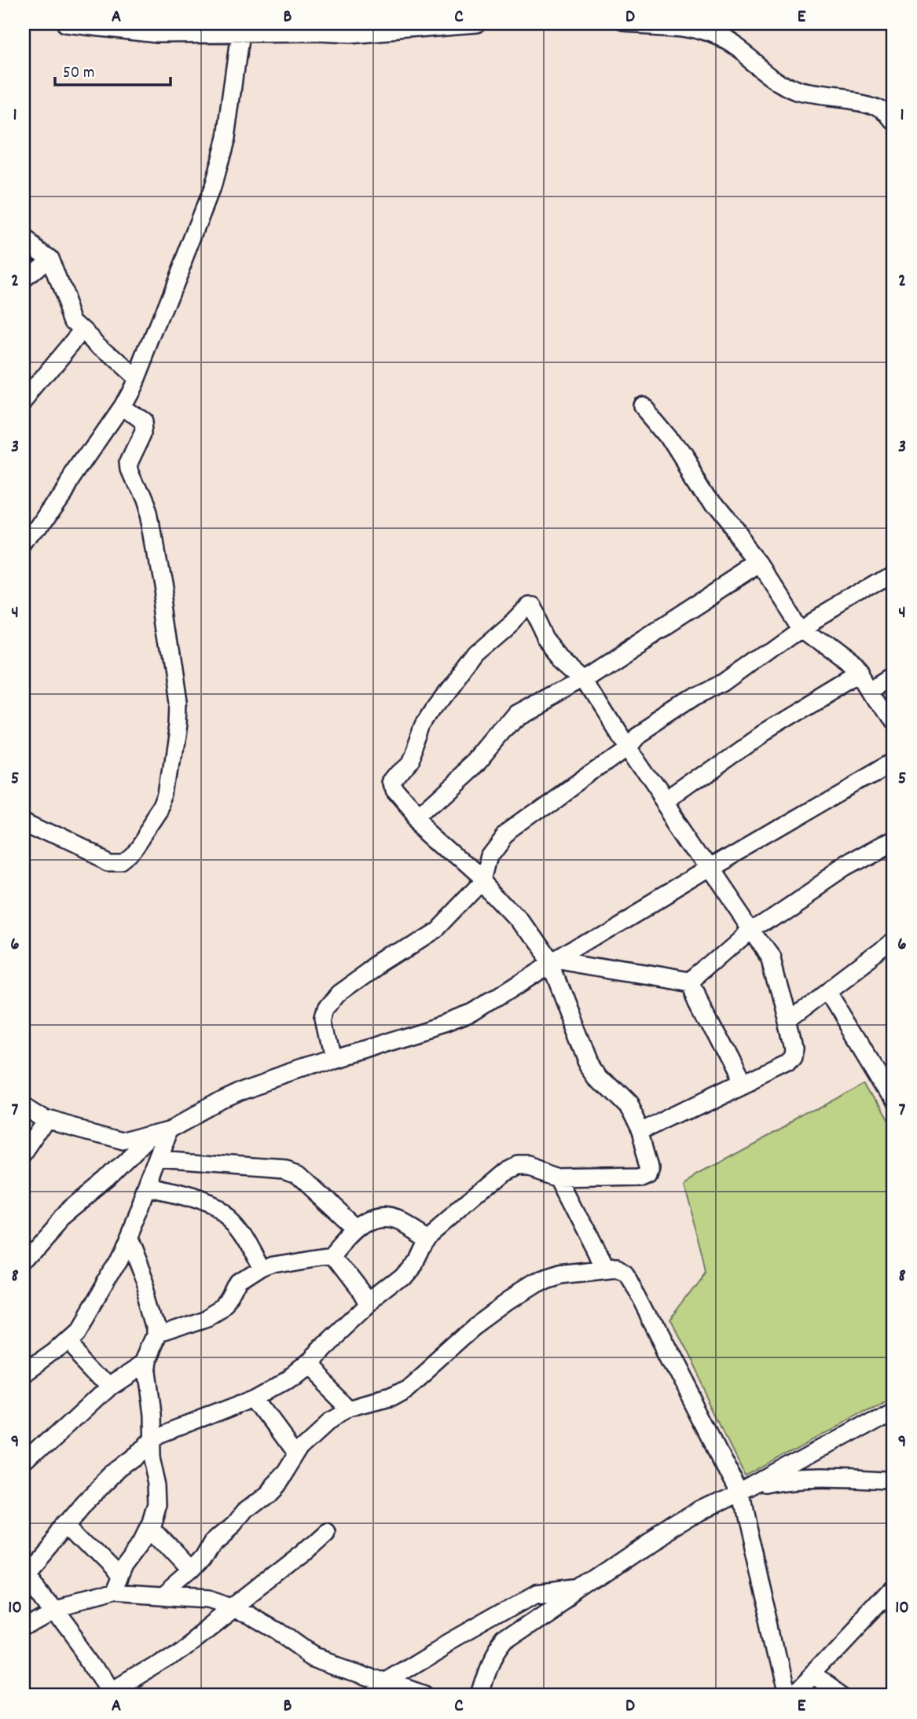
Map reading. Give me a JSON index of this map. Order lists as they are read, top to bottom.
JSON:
{
  "scale_bar": "50 m",
  "grid": {
    "columns": [
      "A",
      "B",
      "C",
      "D",
      "E"
    ],
    "rows": [
      "1",
      "2",
      "3",
      "4",
      "5",
      "6",
      "7",
      "8",
      "9",
      "10"
    ]
  }
}
